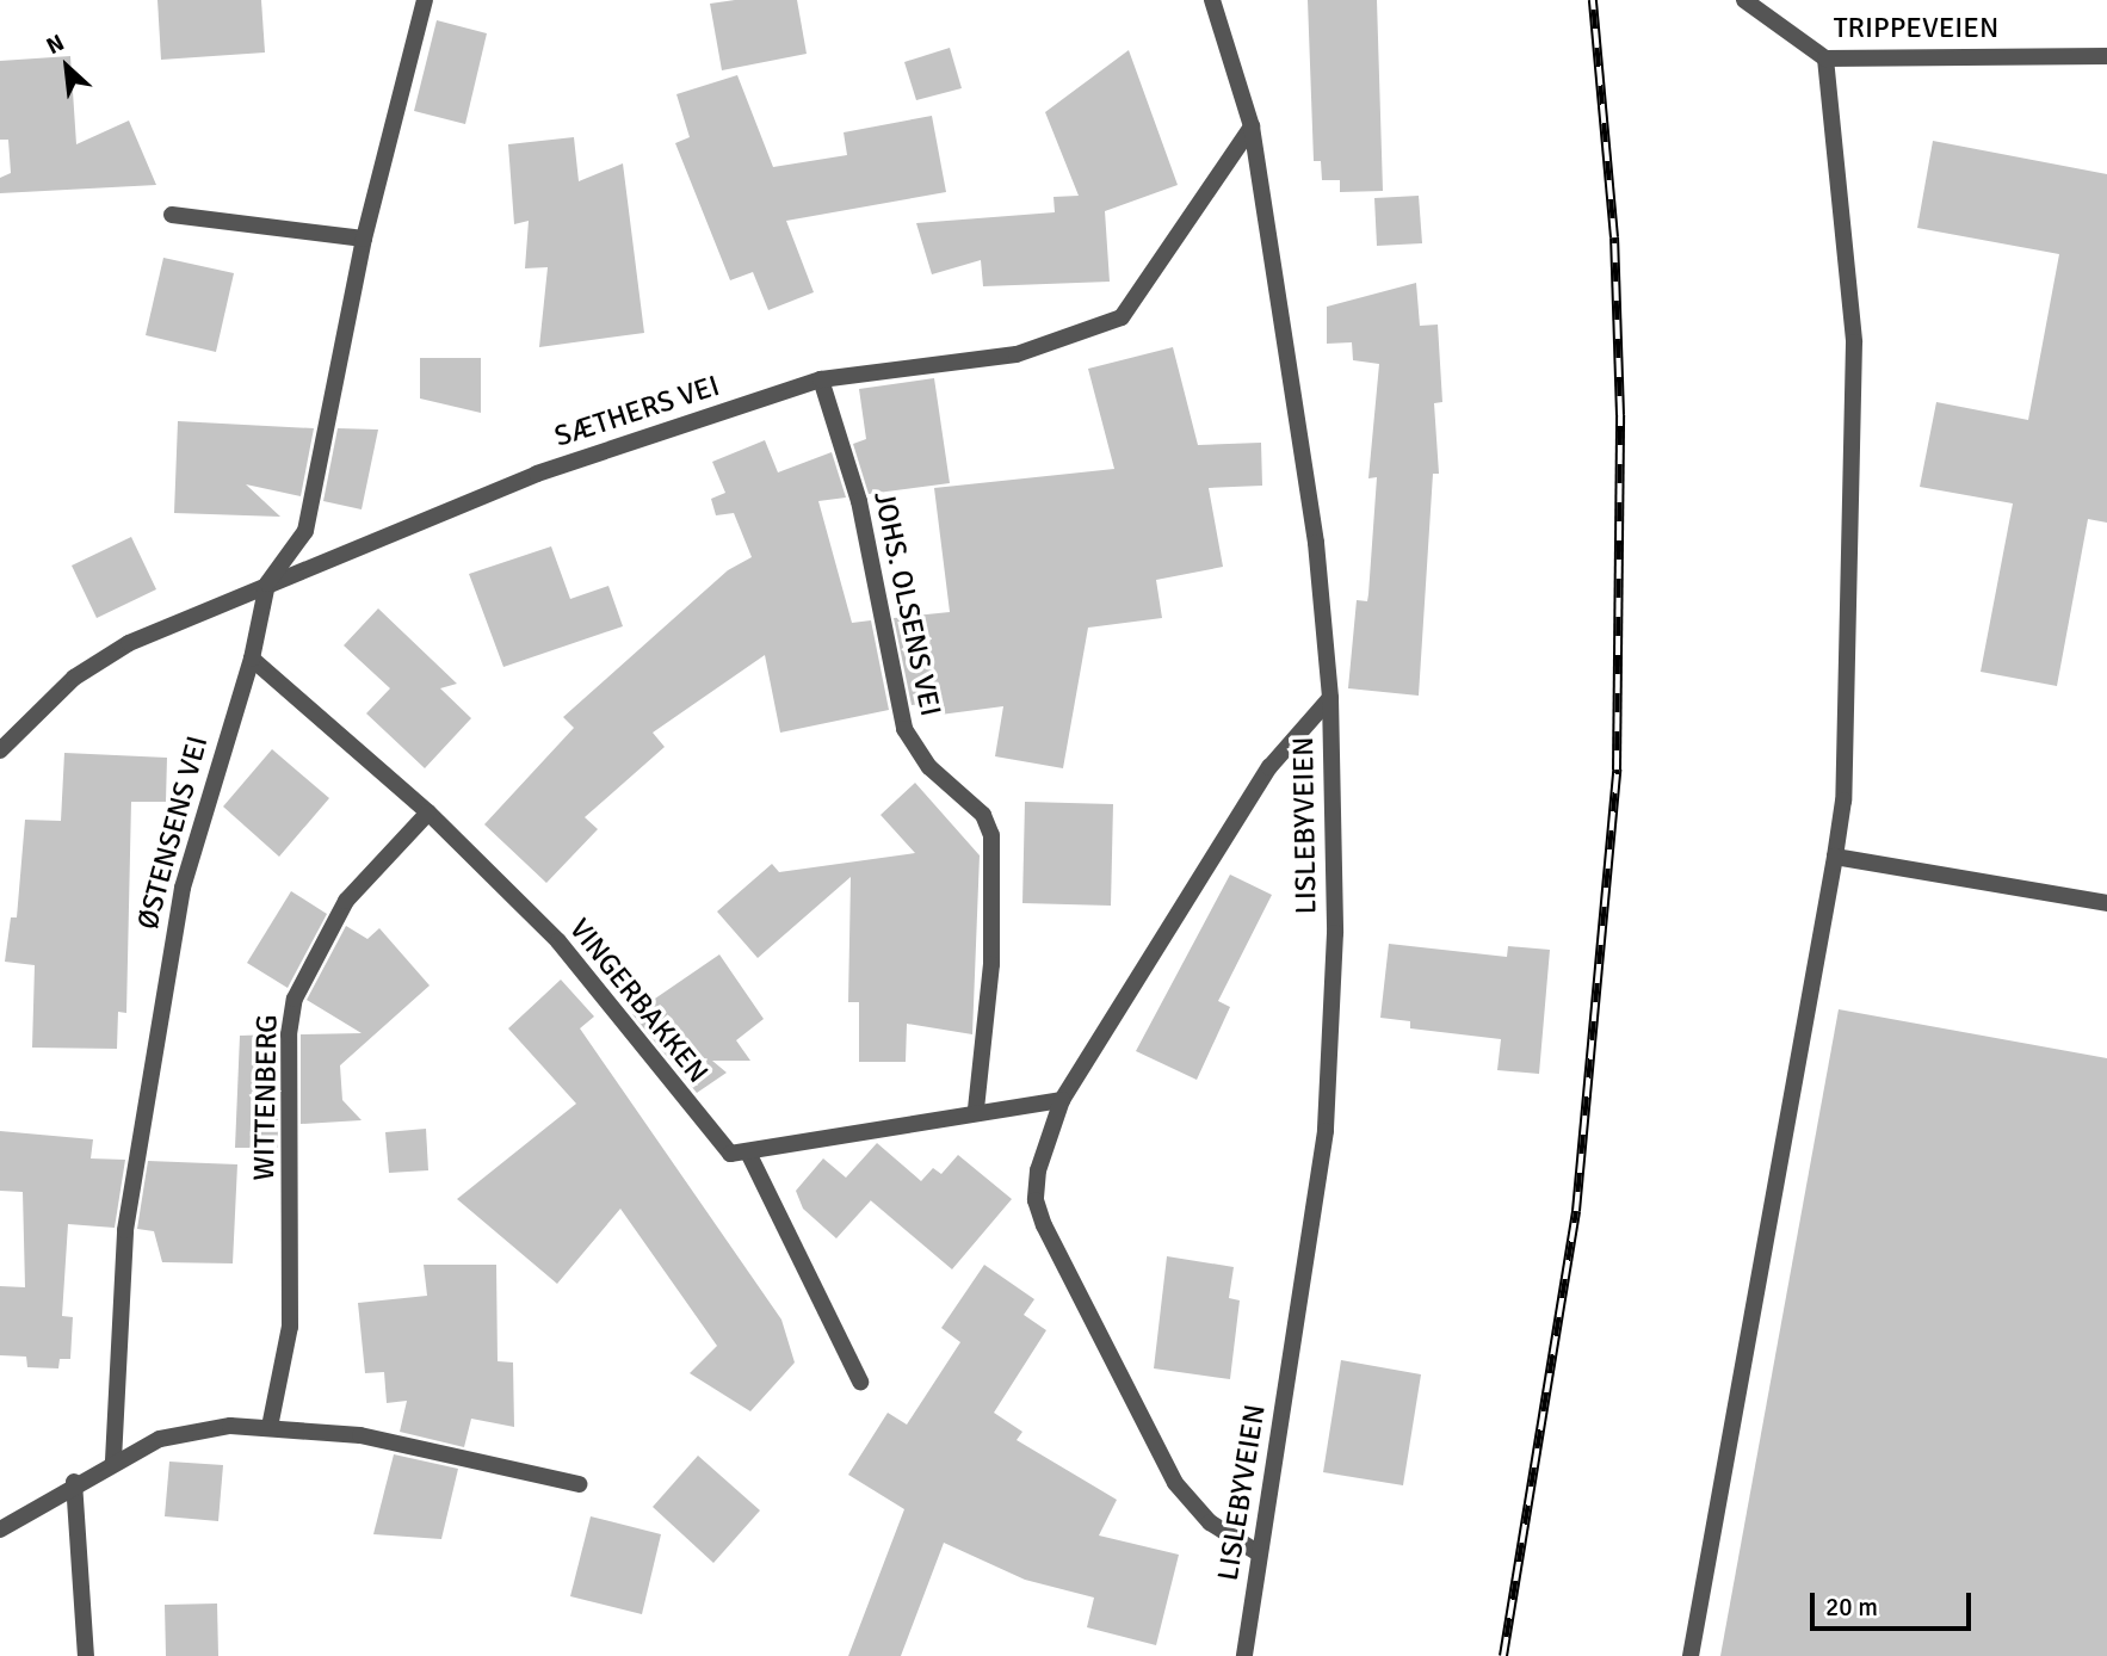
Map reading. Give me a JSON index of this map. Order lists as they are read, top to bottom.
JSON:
{
  "streets": {
    "street": [
      "TRIPPEVEIEN",
      "SÆTHERS VEI",
      "JOHS. OLSENS VEI",
      "LISLEBYVEIEN",
      "ØSTENSENS VEI",
      "VINGERBAKKEN",
      "WITTENBERG"
    ]
  },
  "crossings": [
    ["SÆTHERS VEI", "JOHS. OLSENS VEI"],
    ["SÆTHERS VEI", "LISLEBYVEIEN"],
    ["SÆTHERS VEI", "ØSTENSENS VEI"],
    ["ØSTENSENS VEI", "VINGERBAKKEN"],
    ["VINGERBAKKEN", "WITTENBERG"]
  ],
  "scale_bar": "20 m",
  "north": "top left"
}
